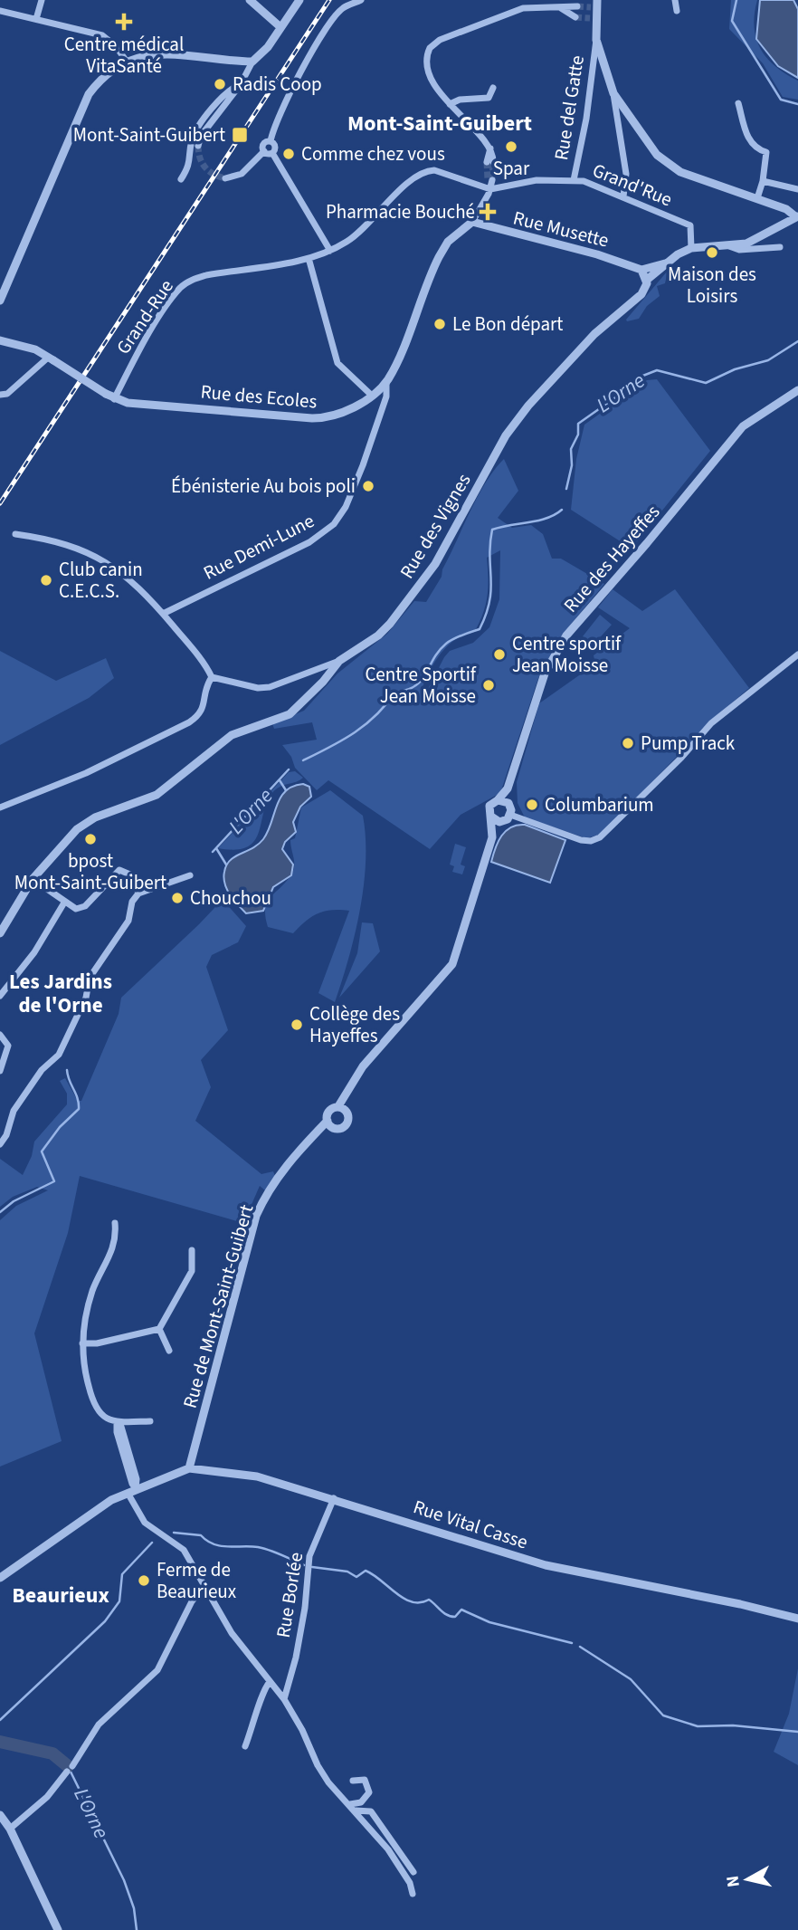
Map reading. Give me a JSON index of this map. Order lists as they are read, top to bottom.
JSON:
{
  "streets": {
    "street": [
      "Rue del Gatte",
      "Grand'Rue",
      "Rue Musette",
      "Grand-Rue",
      "Rue des Ecoles",
      "Rue des Vignes",
      "Rue Demi-Lune",
      "Rue des Hayeffes",
      "Rue de Mont-Saint-Guibert",
      "Rue Vital Casse",
      "Rue Borlée"
    ]
  },
  "crossings": [
    ["Rue del Gatte", "Grand'Rue"],
    ["Grand'Rue", "Grand-Rue"],
    ["Rue Musette", "Rue des Ecoles"],
    ["Grand-Rue", "Rue des Ecoles"],
    ["Rue des Ecoles", "Rue Demi-Lune"],
    ["Rue de Mont-Saint-Guibert", "Rue Vital Casse"],
    ["Rue Vital Casse", "Rue Borlée"]
  ],
  "districts": ["Mont-Saint-Guibert", "Les Jardins de l'Orne", "Beaurieux"],
  "water": ["L'Orne"],
  "places": {
    "health": ["Centre médical VitaSanté", "Pharmacie Bouché"],
    "other": [
      "Radis Coop",
      "Spar",
      "Comme chez vous",
      "Maison des Loisirs",
      "Le Bon départ",
      "Ébénisterie Au bois poli",
      "Club canin C.E.C.S.",
      "Centre sportif Jean Moisse",
      "Centre Sportif Jean Moisse",
      "Pump Track",
      "Columbarium",
      "bpost Mont-Saint-Guibert",
      "Chouchou",
      "Collège des Hayeffes",
      "Ferme de Beaurieux"
    ],
    "transit": ["Mont-Saint-Guibert"]
  },
  "north": "left"
}
